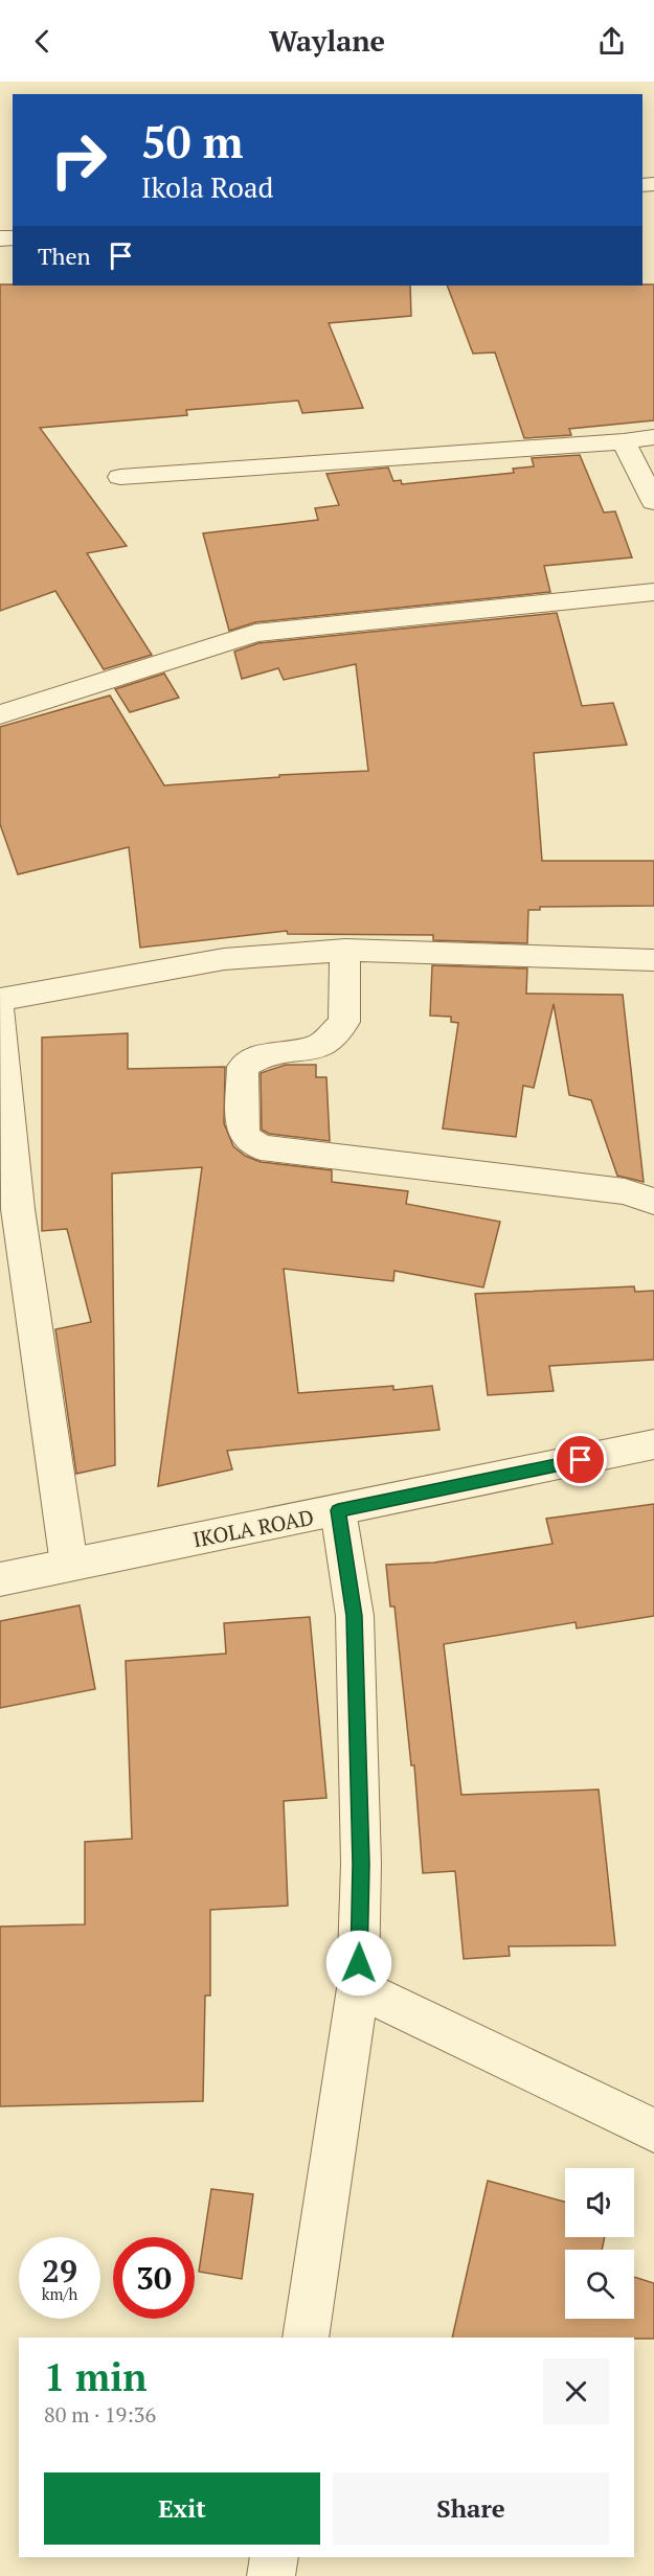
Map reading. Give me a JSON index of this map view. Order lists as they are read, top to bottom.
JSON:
{
  "streets": {
    "street": ["IKOLA ROAD"]
  },
  "page": {
    "header": "Waylane",
    "turn": ["50 m", "Ikola Road"],
    "then": "Then",
    "speed": "29 km/h",
    "limit": "30",
    "heading": ["1 min", "80 m · 19:36"],
    "buttons": ["Exit", "Share"]
  }
}
